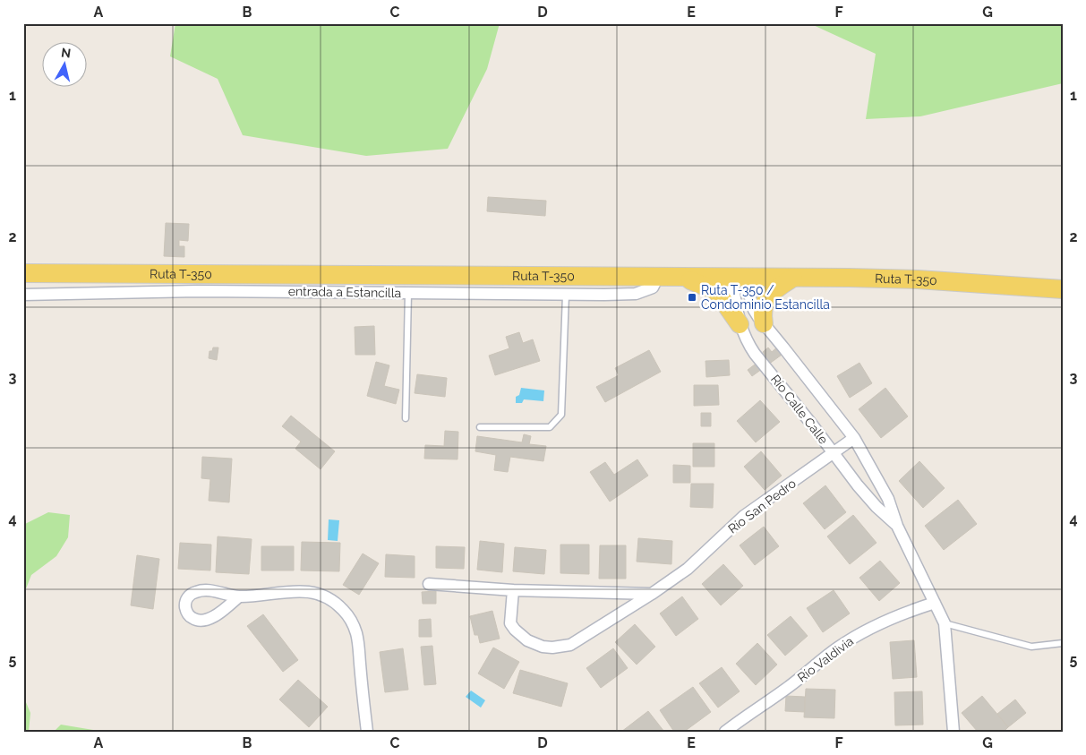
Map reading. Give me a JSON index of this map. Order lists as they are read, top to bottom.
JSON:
{
  "streets": {
    "main road": ["Ruta T-350"],
    "street": [
      "entrada a Estancilla",
      "Río Calle Calle",
      "Río San Pedro",
      "Río Valdivia"
    ]
  },
  "crossings": [
    ["Ruta T-350", "entrada a Estancilla"],
    ["Ruta T-350", "Río Calle Calle"],
    ["Río Calle Calle", "Río San Pedro"],
    ["Río Calle Calle", "Río Valdivia"]
  ],
  "places": {
    "transit": ["Ruta T-350 / Condominio Estancilla"]
  },
  "north": "top",
  "grid": {
    "columns": [
      "A",
      "B",
      "C",
      "D",
      "E",
      "F",
      "G"
    ],
    "rows": [
      "1",
      "2",
      "3",
      "4",
      "5"
    ]
  }
}
